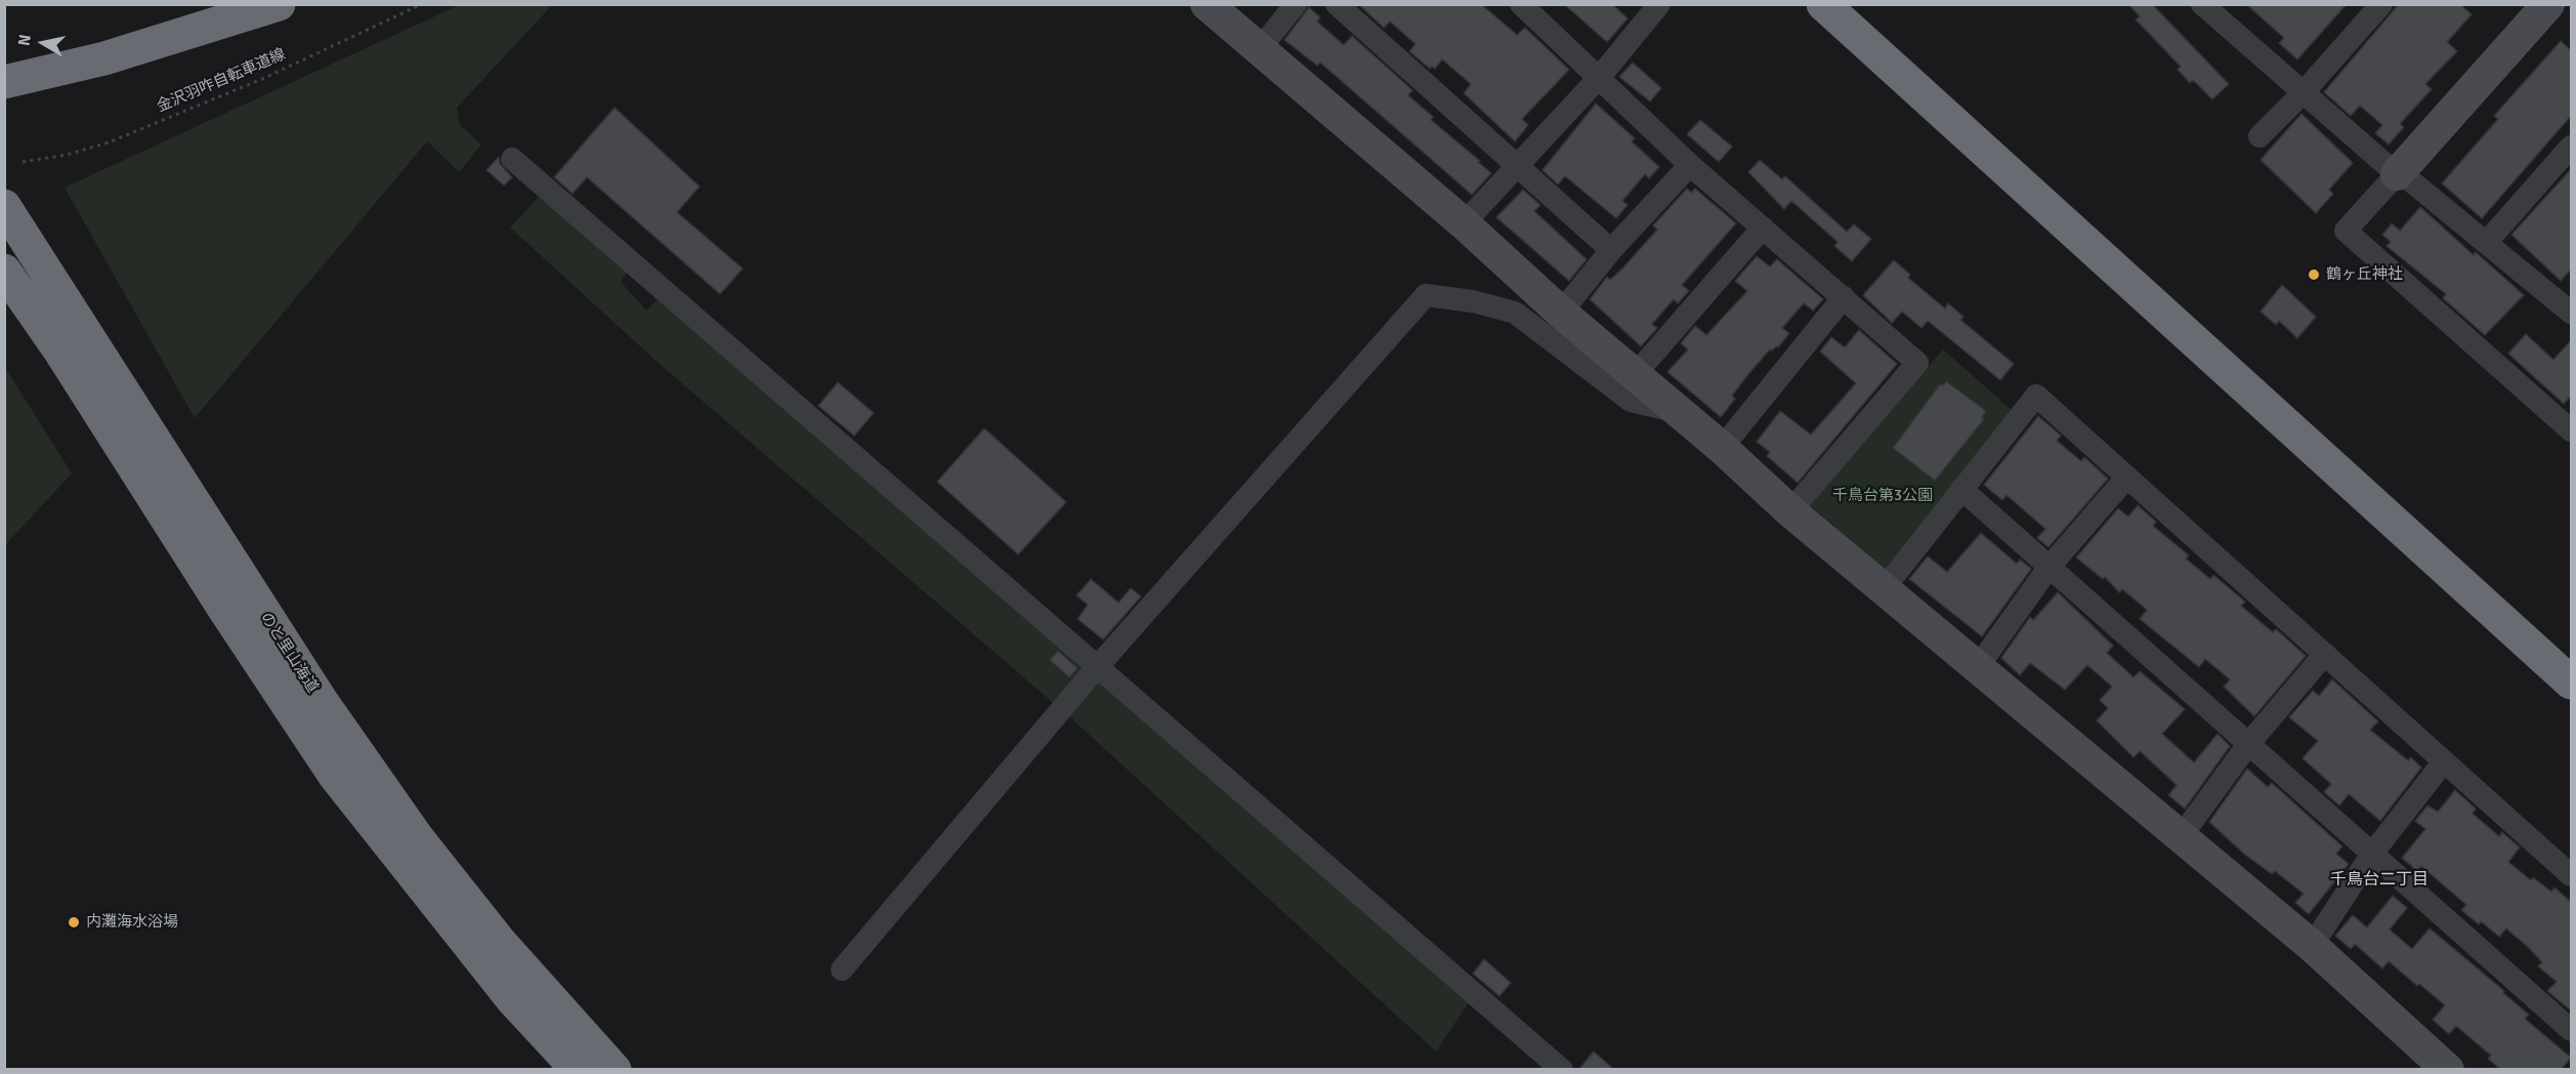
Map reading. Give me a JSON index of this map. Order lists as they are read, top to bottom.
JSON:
{
  "streets": {
    "highway": ["のと里山海道"],
    "path": ["金沢羽咋自転車道線"]
  },
  "districts": ["千鳥台二丁目"],
  "parks": ["千鳥台第3公園"],
  "places": ["鶴ヶ丘神社", "内灘海水浴場"],
  "north": "left"
}
